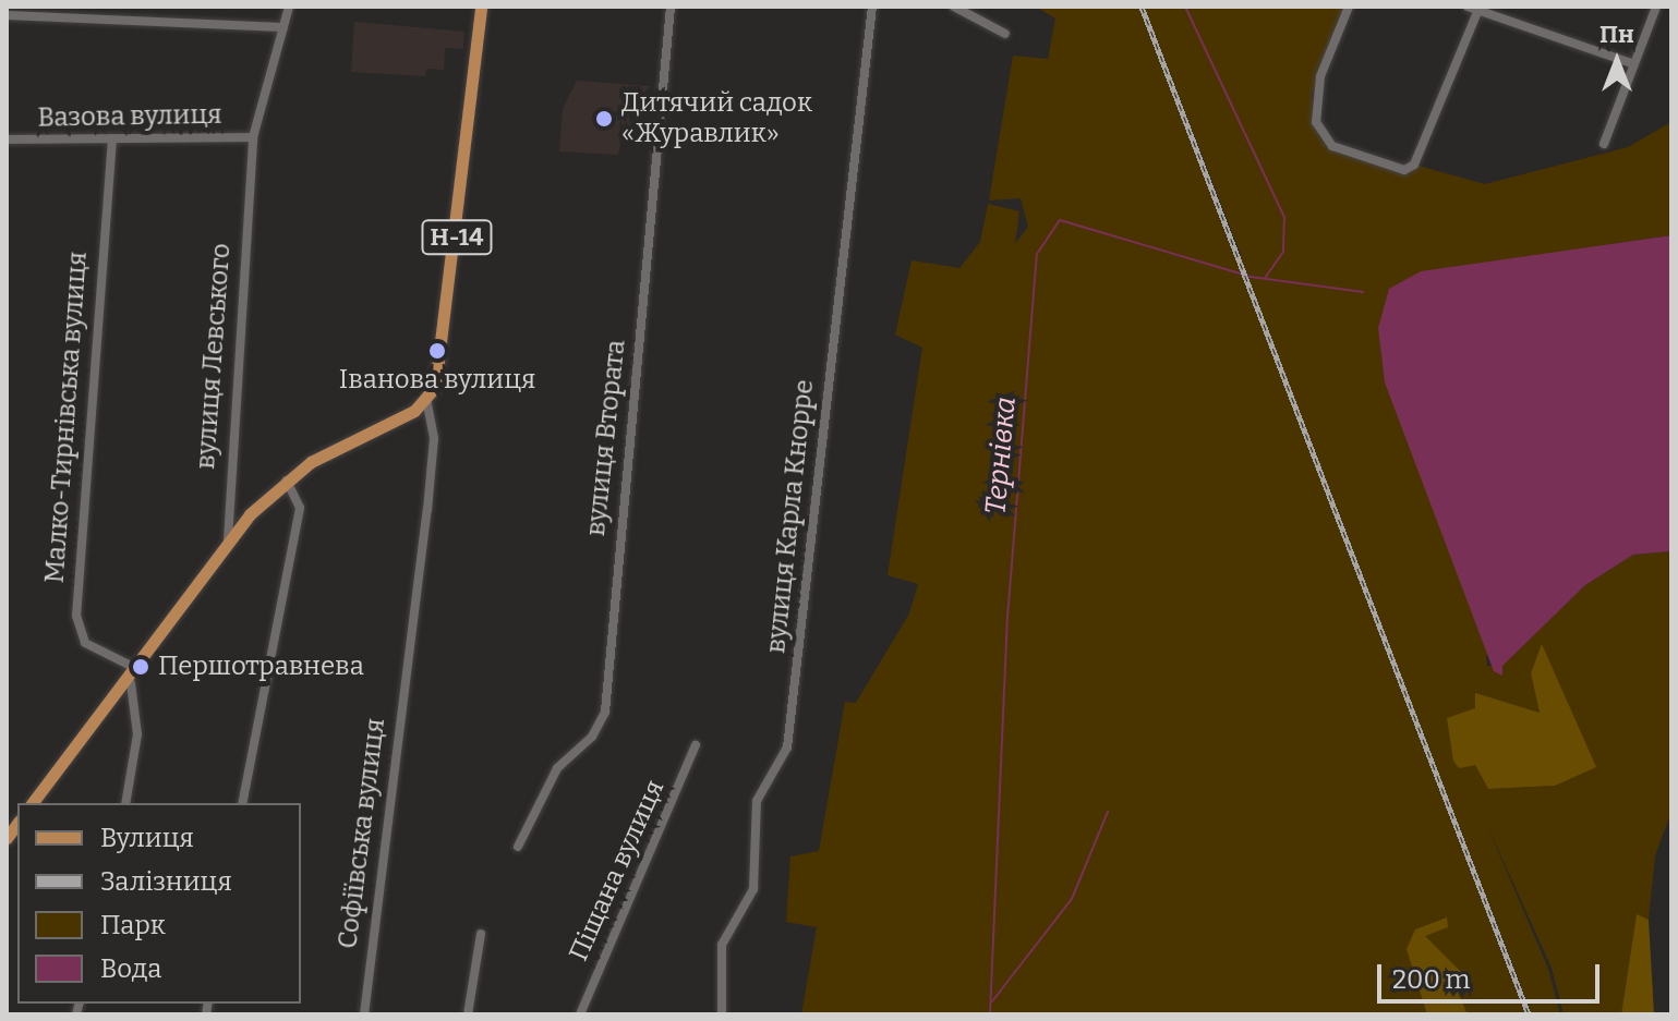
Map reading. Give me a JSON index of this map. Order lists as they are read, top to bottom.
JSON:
{
  "streets": {
    "main road": ["Н-14"],
    "street": [
      "Вазова вулиця",
      "вулиця Левського",
      "Малко-Тирнівська вулиця",
      "вулиця Втората",
      "вулиця Карла Кнорре",
      "Софіївська вулиця",
      "Піщана вулиця"
    ]
  },
  "crossings": [
    ["Вазова вулиця", "вулиця Левського"],
    ["Вазова вулиця", "Малко-Тирнівська вулиця"],
    ["Н-14", "Софіївська вулиця"]
  ],
  "water": ["Тернівка"],
  "places": ["Дитячий садок «Журавлик»", "Іванова вулиця", "Першотравнева"],
  "legend": [
    "Вулиця",
    "Залізниця",
    "Парк",
    "Вода"
  ],
  "scale_bar": "200 m",
  "north": "top"
}
